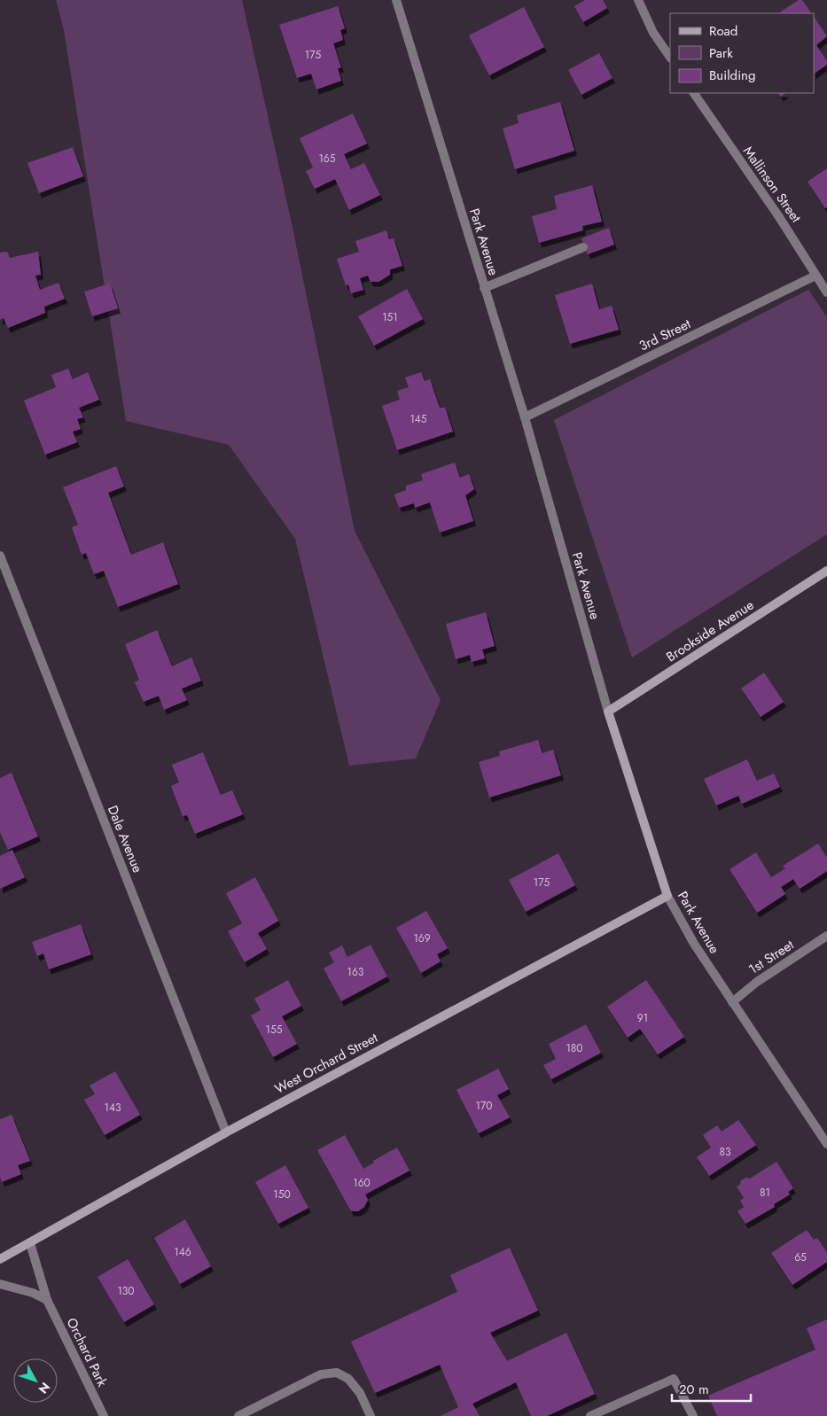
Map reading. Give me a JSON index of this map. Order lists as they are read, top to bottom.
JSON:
{
  "streets": {
    "main road": ["Park Avenue", "Brookside Avenue", "West Orchard Street"],
    "street": [
      "Mallinson Street",
      "3rd Street",
      "Dale Avenue",
      "1st Street",
      "Orchard Park"
    ]
  },
  "crossings": [
    ["Mallinson Street", "3rd Street"],
    ["Park Avenue", "3rd Street"],
    ["Park Avenue", "Brookside Avenue"],
    ["Park Avenue", "1st Street"],
    ["Park Avenue", "West Orchard Street"],
    ["Dale Avenue", "West Orchard Street"],
    ["West Orchard Street", "Orchard Park"]
  ],
  "house_numbers": [
    "175",
    "165",
    "151",
    "145",
    "175",
    "169",
    "163",
    "91",
    "155",
    "180",
    "170",
    "143",
    "83",
    "160",
    "81",
    "150",
    "146",
    "65",
    "130"
  ],
  "legend": ["Road", "Park", "Building"],
  "scale_bar": "20 m",
  "north": "bottom right"
}
